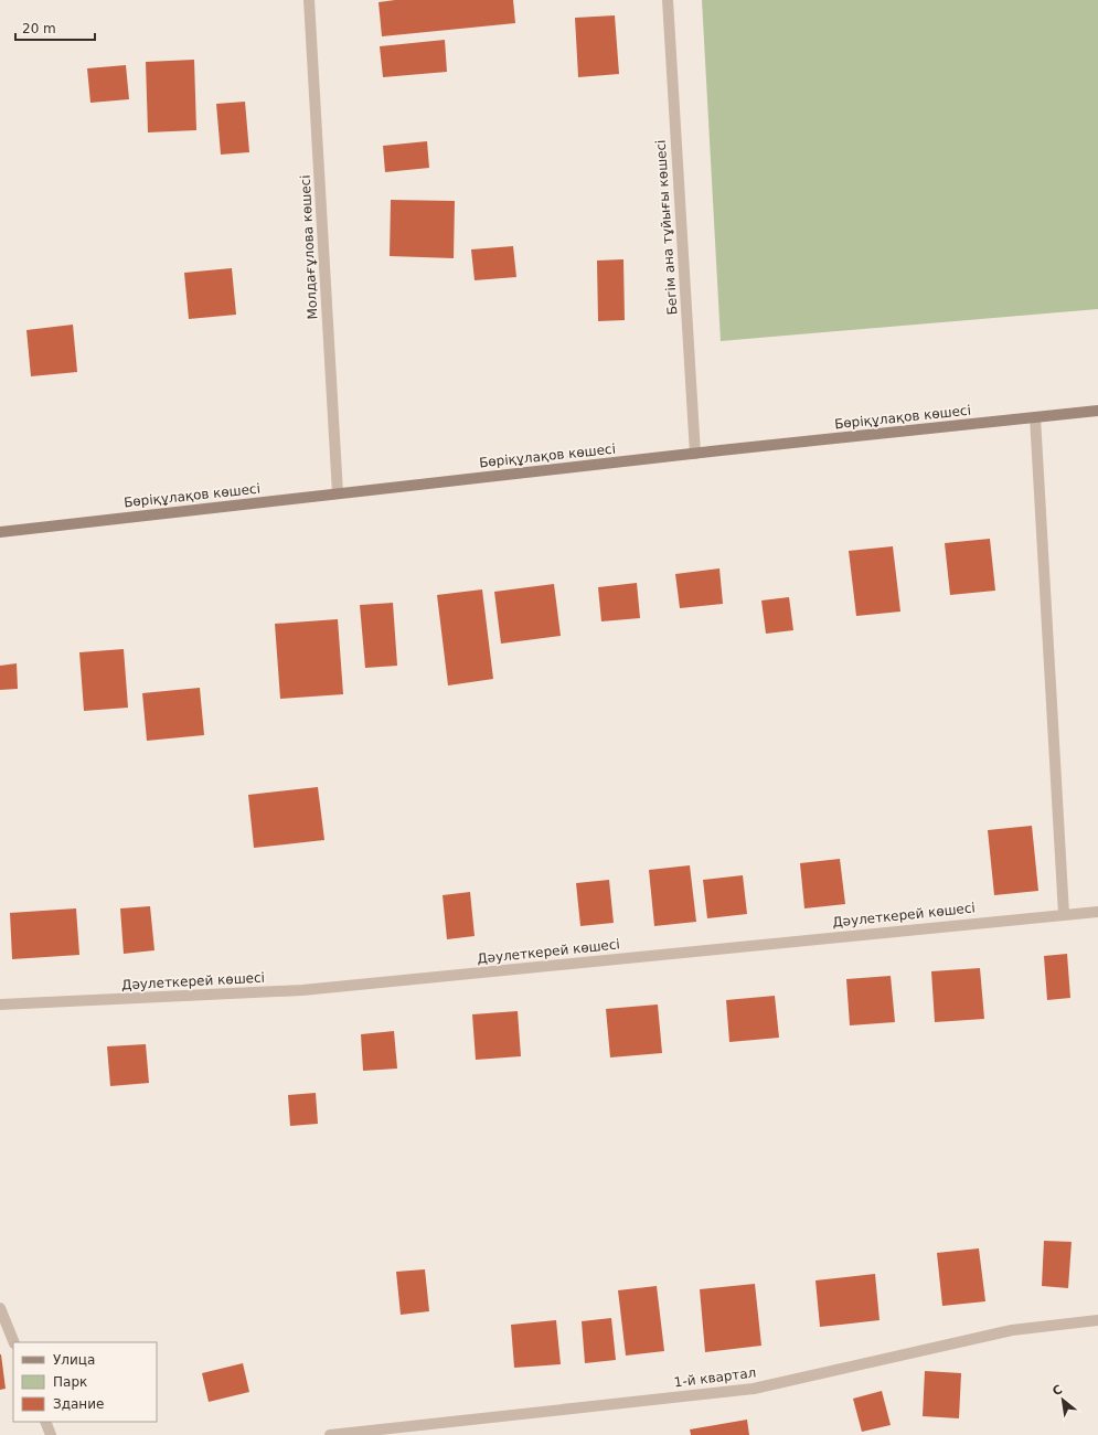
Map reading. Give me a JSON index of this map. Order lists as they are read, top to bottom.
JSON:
{
  "streets": {
    "street": [
      "Бегім ана тұйығы көшесі",
      "Молдағұлова көшесі",
      "Бөріқұлақов көшесі",
      "Дәулеткерей көшесі",
      "1-й квартал"
    ]
  },
  "crossings": [
    ["Бегім ана тұйығы көшесі", "Бөріқұлақов көшесі"],
    ["Молдағұлова көшесі", "Бөріқұлақов көшесі"]
  ],
  "legend": ["Улица", "Парк", "Здание"],
  "scale_bar": "20 m",
  "north": "top left"
}
